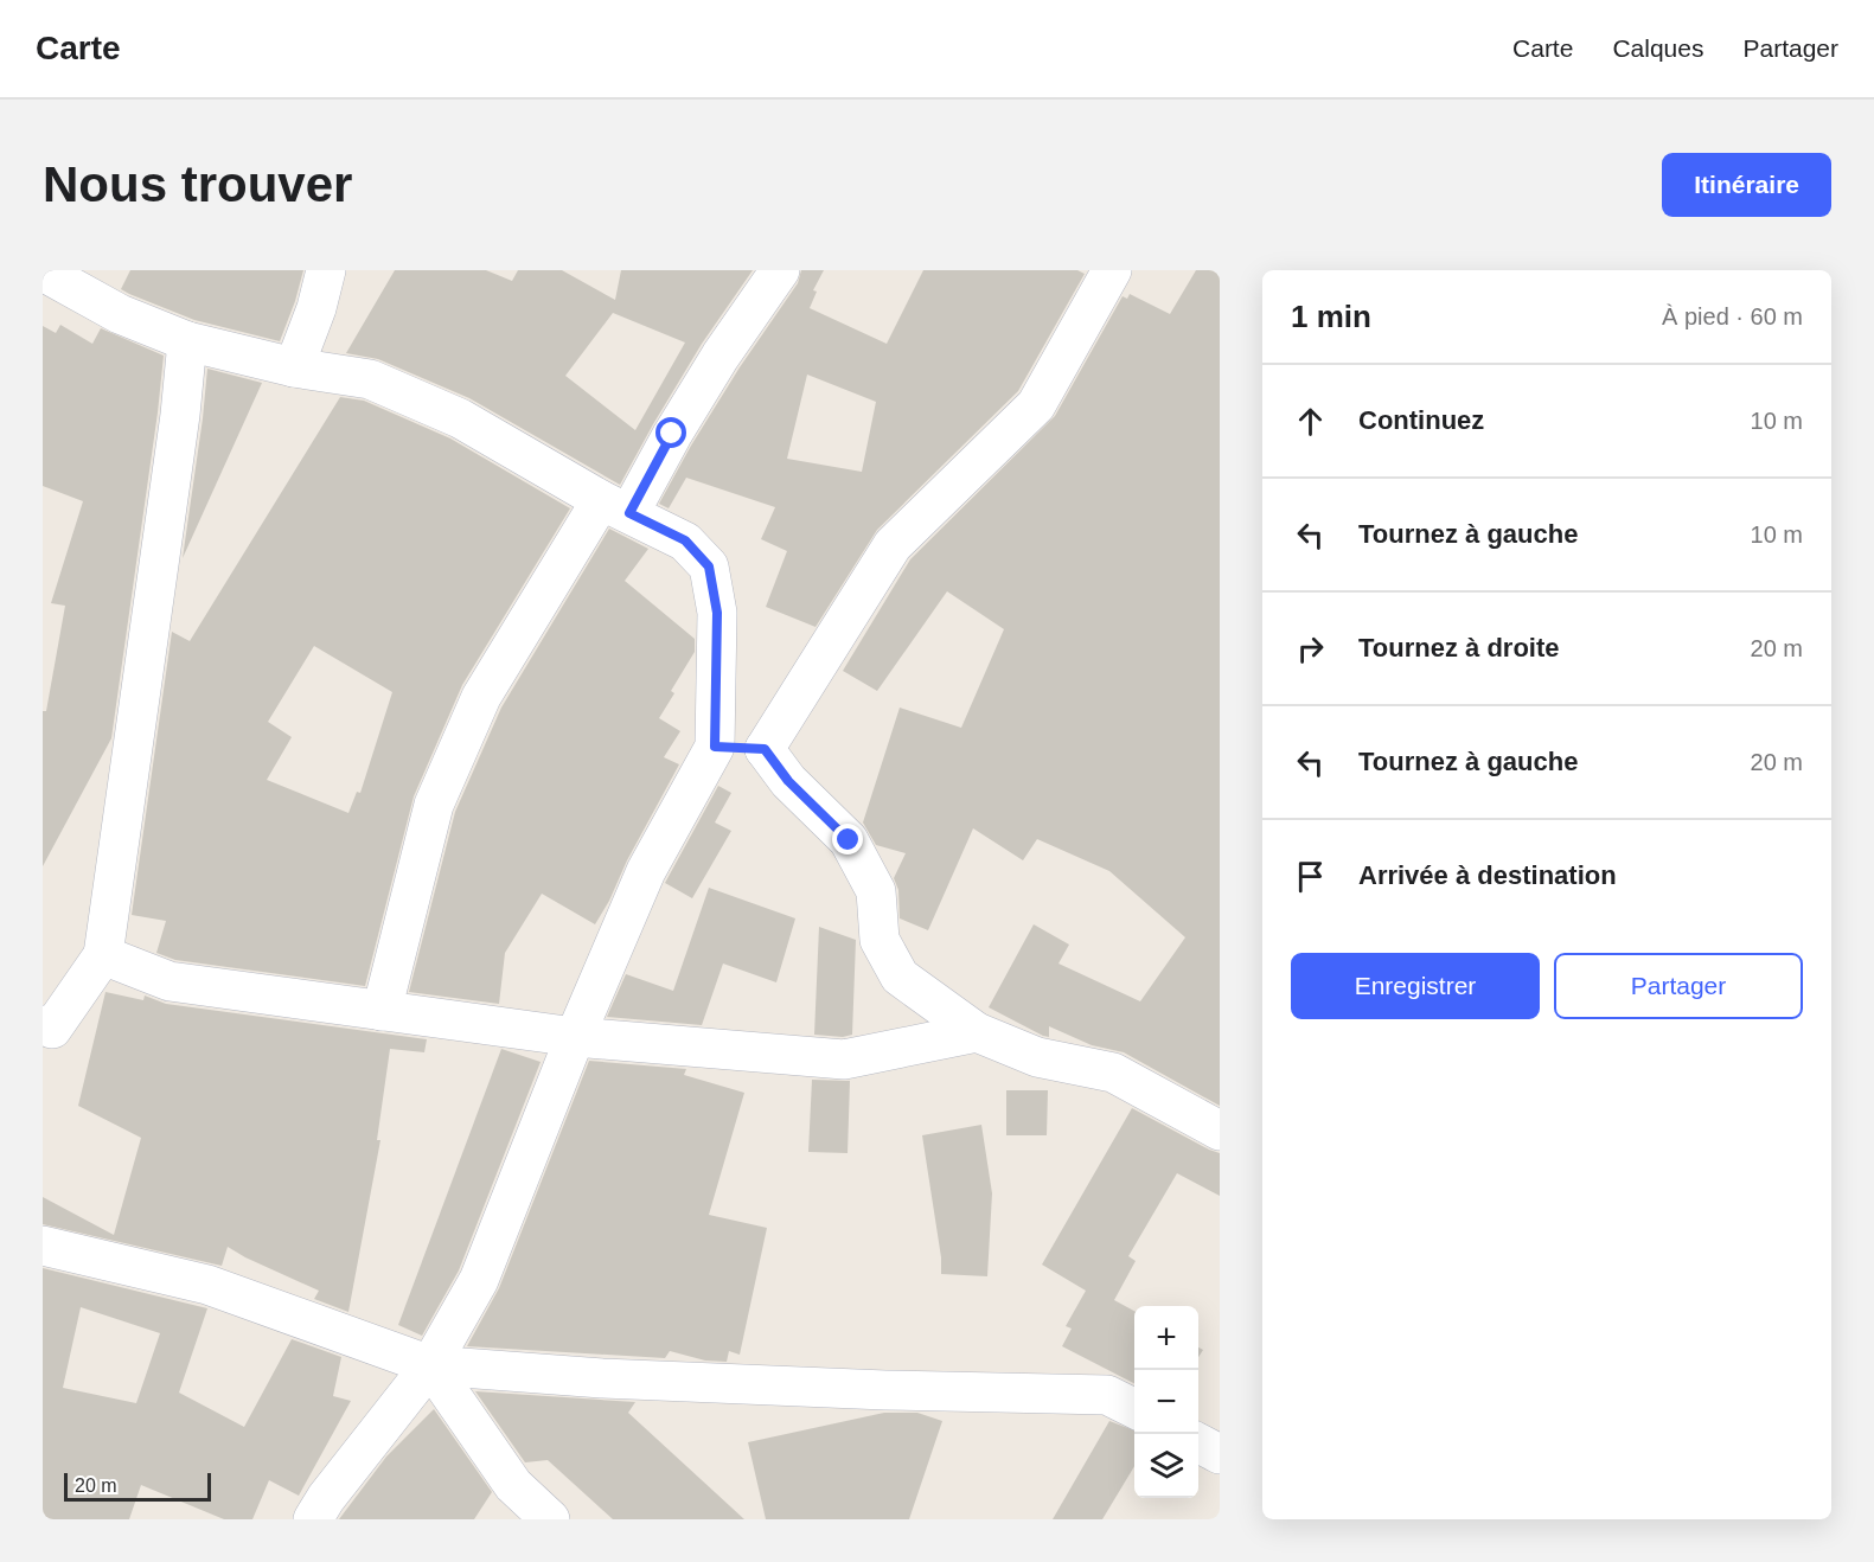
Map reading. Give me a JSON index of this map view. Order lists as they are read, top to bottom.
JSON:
{
  "scale_bar": "20 m",
  "page": {
    "header": "Carte",
    "nav": ["Carte", "Calques", "Partager"],
    "buttons": [
      "Itinéraire",
      ["Enregistrer", "Partager"]
    ],
    "title": "Nous trouver",
    "heading": ["1 min", "À pied · 60 m"],
    "list": [
      ["Continuez", "10 m"],
      ["Tournez à gauche", "10 m"],
      ["Tournez à droite", "20 m"],
      ["Tournez à gauche", "20 m"],
      "Arrivée à destination"
    ],
    "map_buttons": ["+", "−"],
    "scale": "20 m"
  }
}
